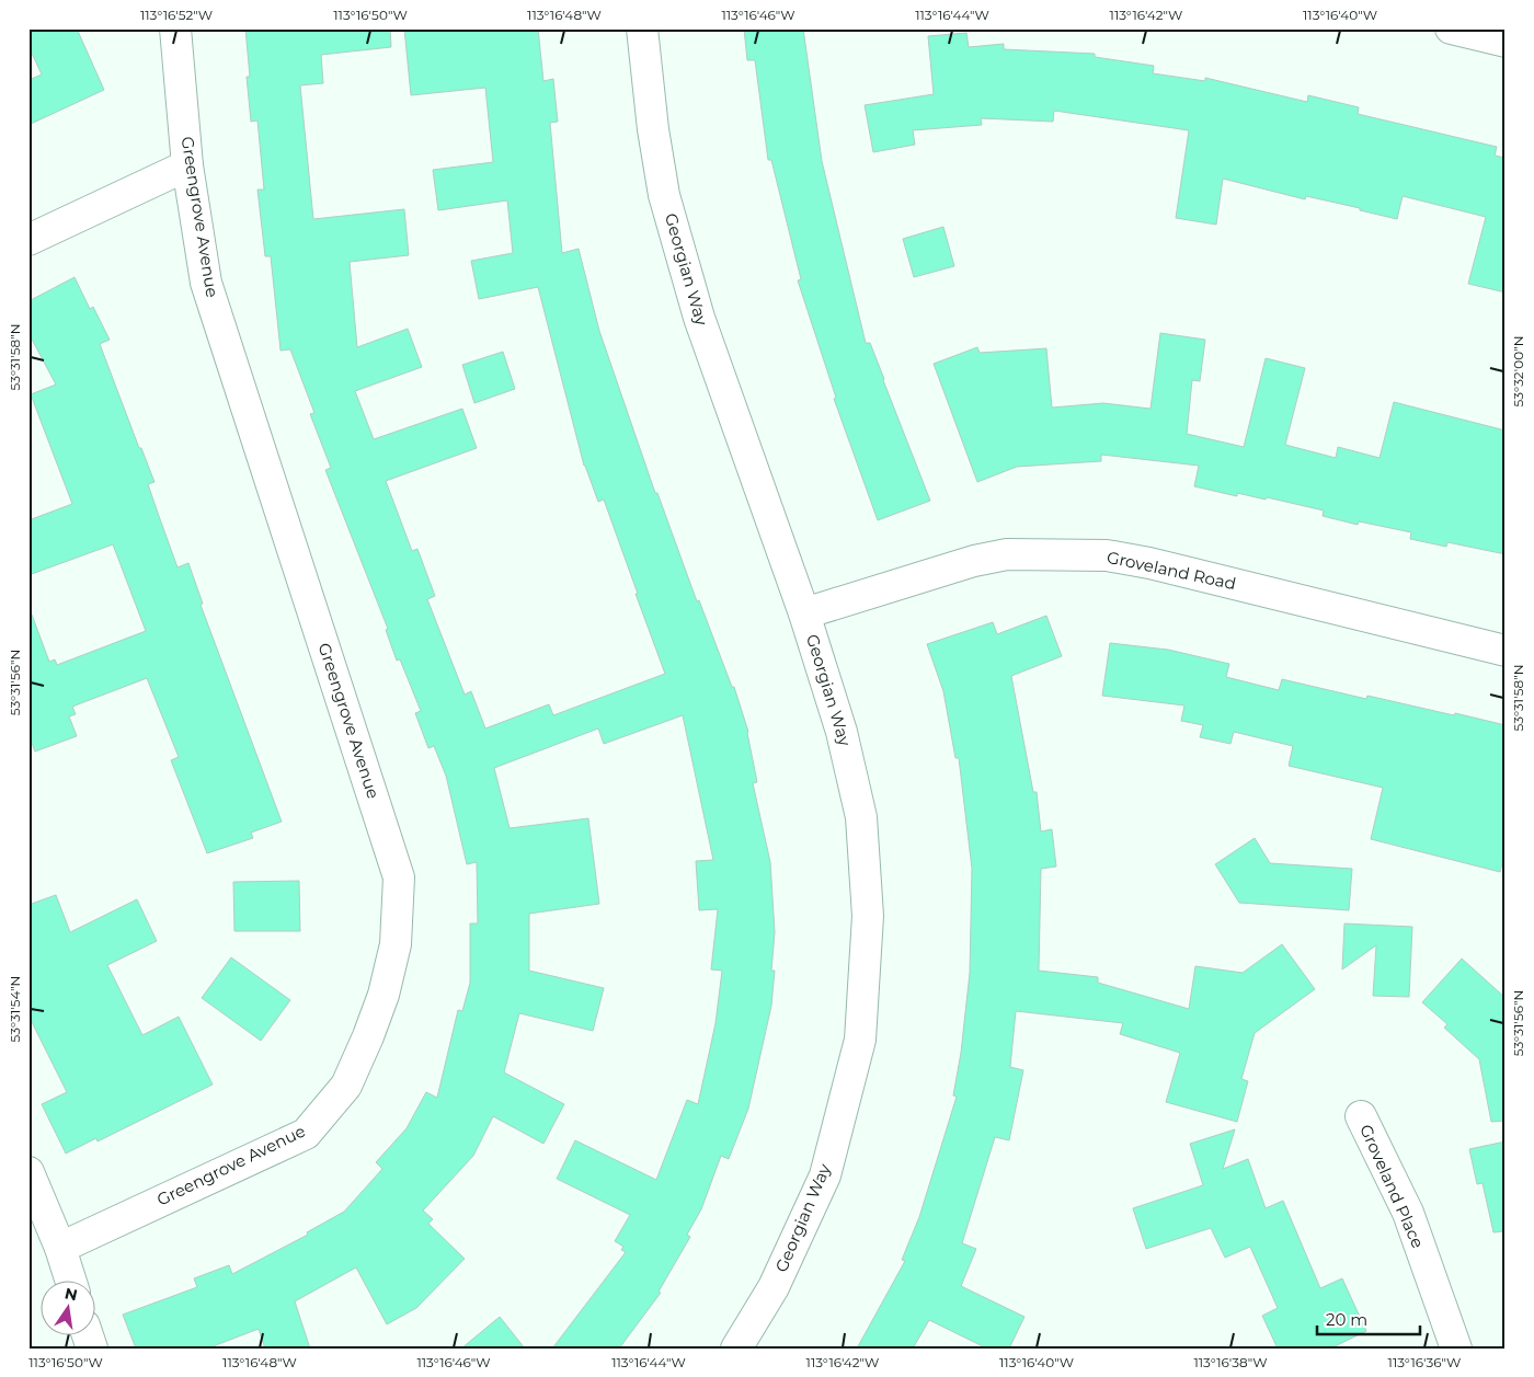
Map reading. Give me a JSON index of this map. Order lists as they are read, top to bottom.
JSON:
{
  "streets": {
    "street": [
      "Greengrove Avenue",
      "Georgian Way",
      "Groveland Road",
      "Groveland Place"
    ]
  },
  "crossings": [
    ["Georgian Way", "Groveland Road"]
  ],
  "scale_bar": "20 m",
  "north": "top",
  "coordinates": [
    "113°16'52\"W",
    "113°16'50\"W",
    "113°16'48\"W",
    "113°16'46\"W",
    "113°16'44\"W",
    "113°16'42\"W",
    "113°16'40\"W",
    "53°31'58\"N",
    "53°32'00\"N",
    "53°31'56\"N",
    "53°31'54\"N",
    "113°16'38\"W",
    "113°16'36\"W"
  ]
}
